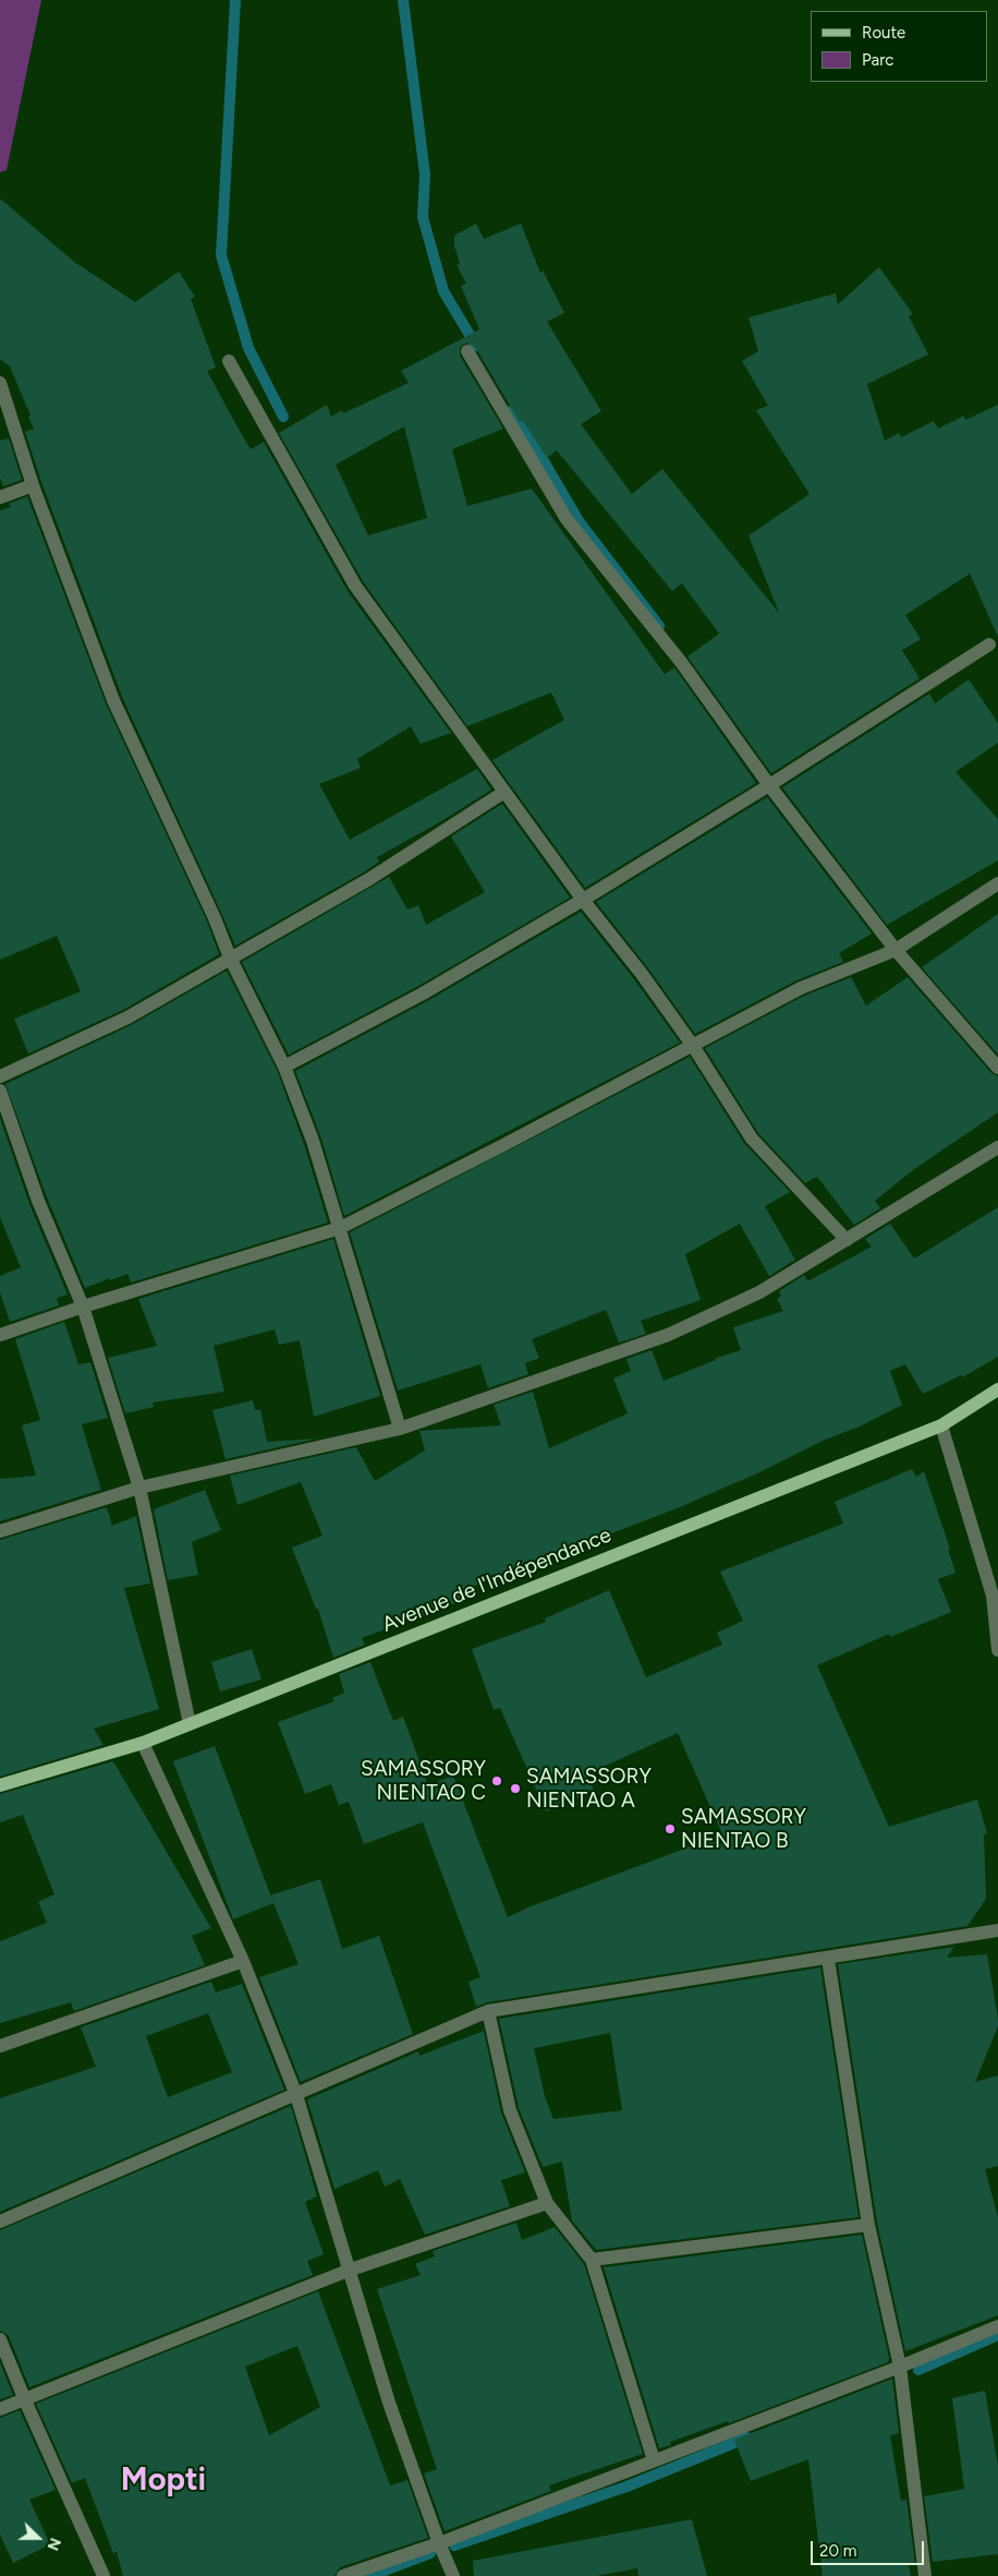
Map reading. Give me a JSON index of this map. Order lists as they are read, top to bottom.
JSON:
{
  "streets": {
    "main road": ["Avenue de l'Indépendance"]
  },
  "districts": ["Mopti"],
  "places": ["SAMASSORY NIENTAO C", "SAMASSORY NIENTAO A", "SAMASSORY NIENTAO B"],
  "legend": ["Route", "Parc"],
  "scale_bar": "20 m",
  "north": "right"
}
